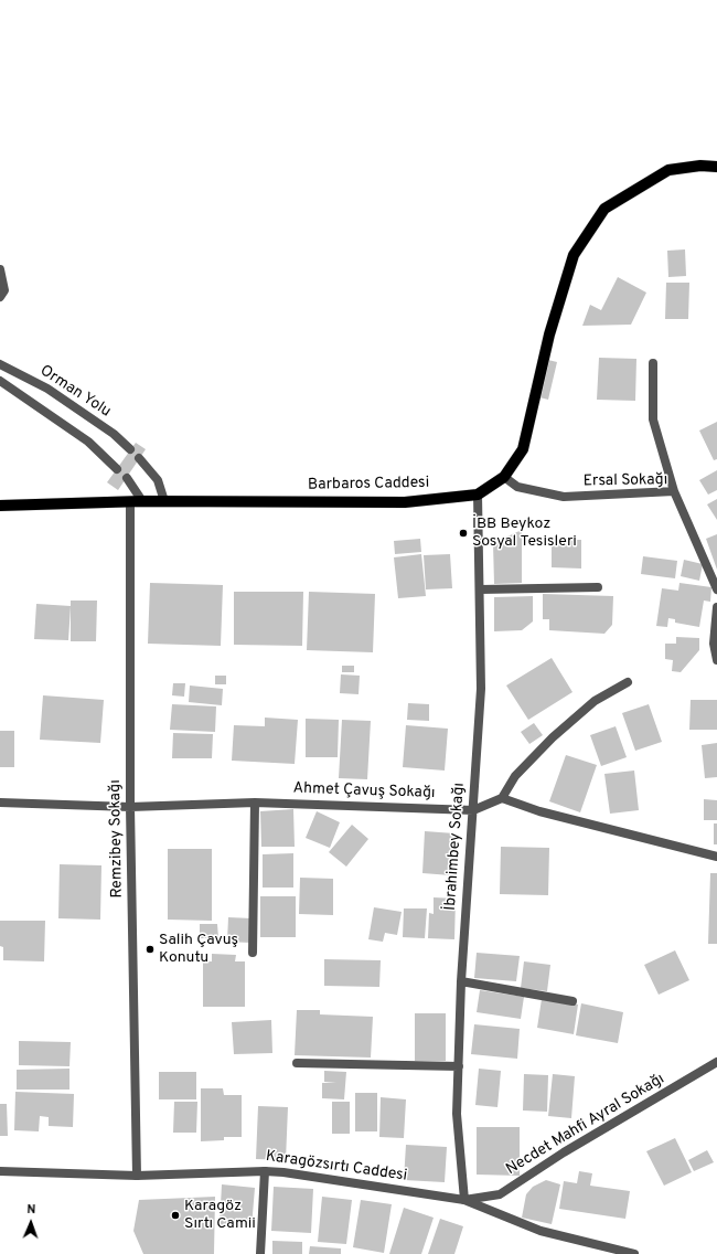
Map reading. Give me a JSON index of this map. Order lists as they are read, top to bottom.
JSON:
{
  "streets": {
    "main road": ["Barbaros Caddesi"],
    "street": [
      "Orman Yolu",
      "Ersal Sokağı",
      "Ahmet Çavuş Sokağı",
      "Remzibey Sokağı",
      "İbrahimbey Sokağı",
      "Necdet Mahfi Ayral Sokağı",
      "Karagözsırtı Caddesi"
    ]
  },
  "crossings": [
    ["Ersal Sokağı", "Barbaros Caddesi"],
    ["Barbaros Caddesi", "Remzibey Sokağı"],
    ["Barbaros Caddesi", "İbrahimbey Sokağı"],
    ["Ahmet Çavuş Sokağı", "Remzibey Sokağı"],
    ["Ahmet Çavuş Sokağı", "İbrahimbey Sokağı"],
    ["Remzibey Sokağı", "Karagözsırtı Caddesi"],
    ["İbrahimbey Sokağı", "Necdet Mahfi Ayral Sokağı"],
    ["İbrahimbey Sokağı", "Karagözsırtı Caddesi"],
    ["Necdet Mahfi Ayral Sokağı", "Karagözsırtı Caddesi"]
  ],
  "places": ["İBB Beykoz Sosyal Tesisleri", "Salih Çavuş Konutu", "Karagöz Sırtı Camii"],
  "north": "top"
}
